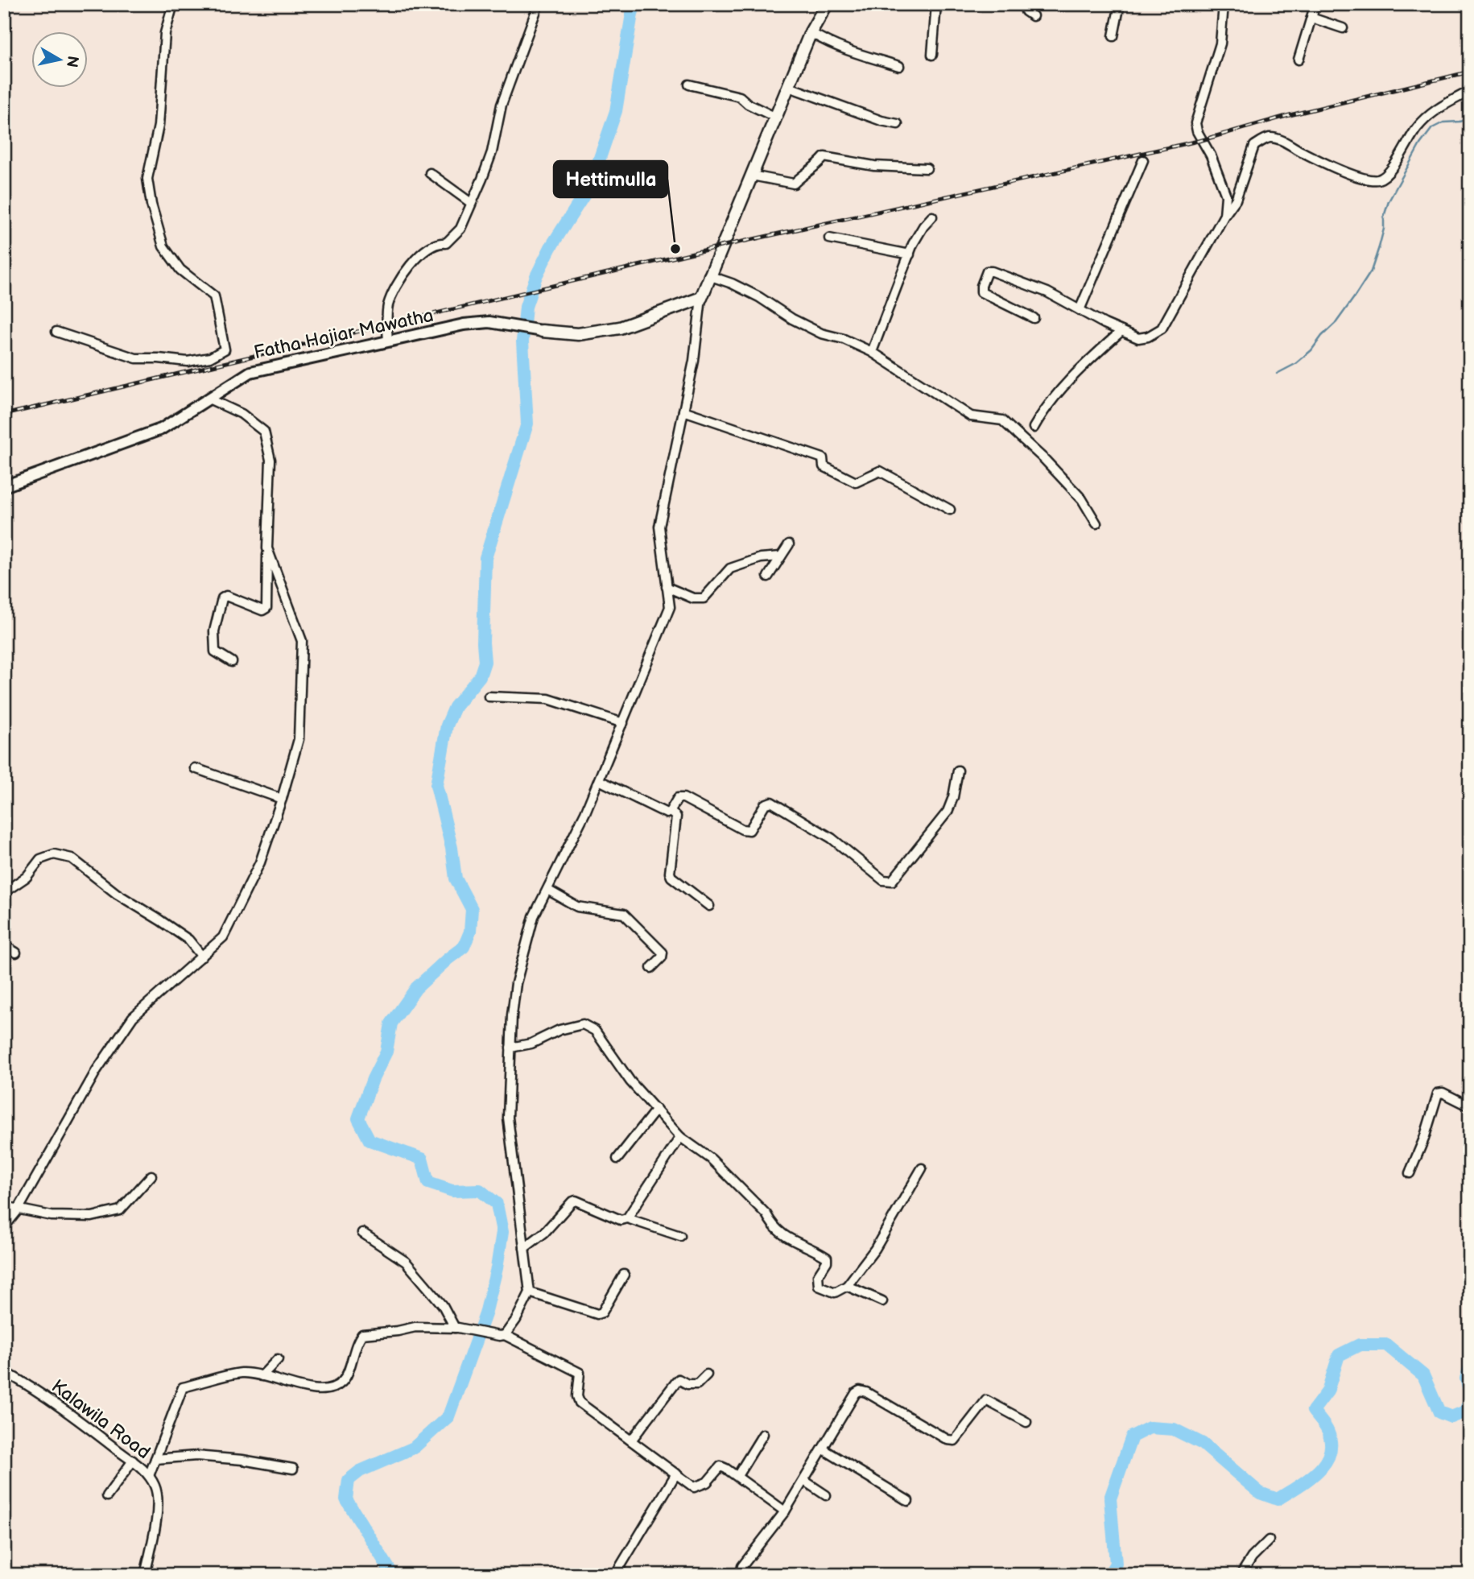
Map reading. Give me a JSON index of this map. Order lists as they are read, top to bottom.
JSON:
{
  "streets": {
    "street": ["Fatha Hajiar Mawatha", "Kalawila Road"]
  },
  "places": ["Hettimulla"],
  "north": "right"
}
